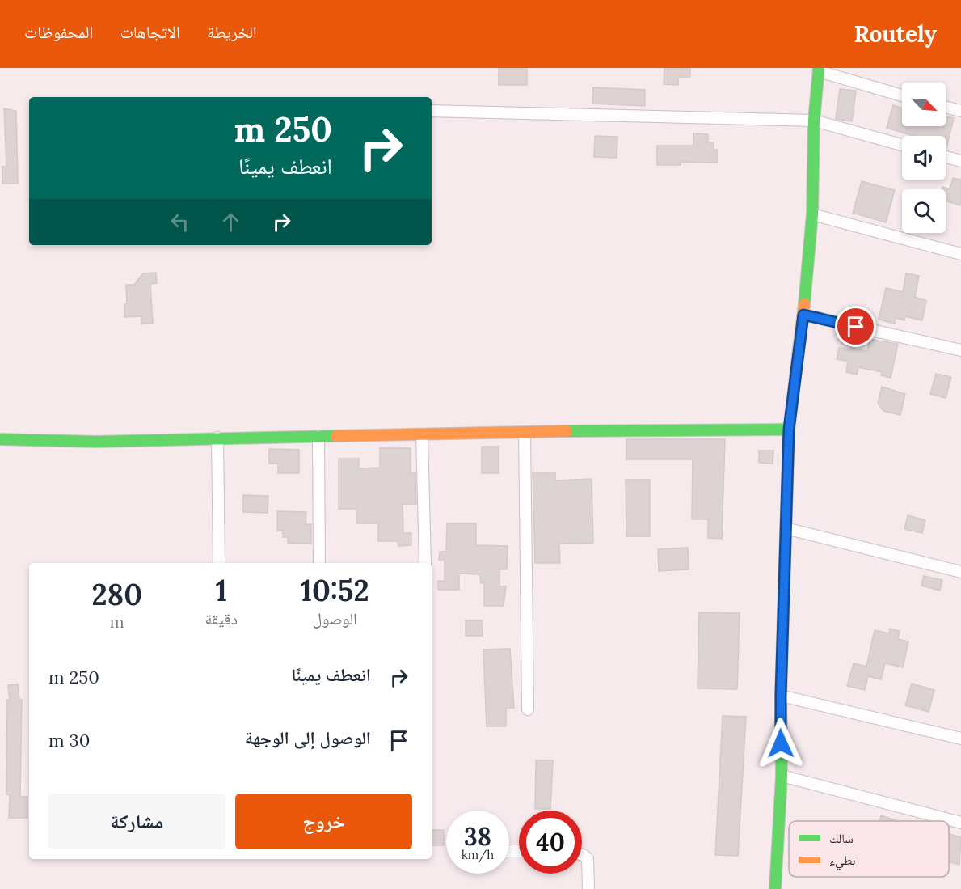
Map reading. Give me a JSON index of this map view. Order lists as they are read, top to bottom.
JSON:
{
  "legend": ["سالك", "بطيء"],
  "north": "bottom right",
  "page": {
    "header": "Routely",
    "nav": ["الخريطة", "الاتجاهات", "المحفوظات"],
    "turn": ["250 m", "انعطف يمينًا"],
    "eta": [
      "10:52",
      "الوصول",
      "1",
      "دقيقة",
      "280",
      "m"
    ],
    "list": [
      {
        "name": "انعطف يمينًا",
        "value": "250 m"
      },
      {
        "name": "الوصول إلى الوجهة",
        "value": "30 m"
      }
    ],
    "buttons": ["خروج", "مشاركة"],
    "speed": "38 km/h",
    "limit": "40"
  }
}
